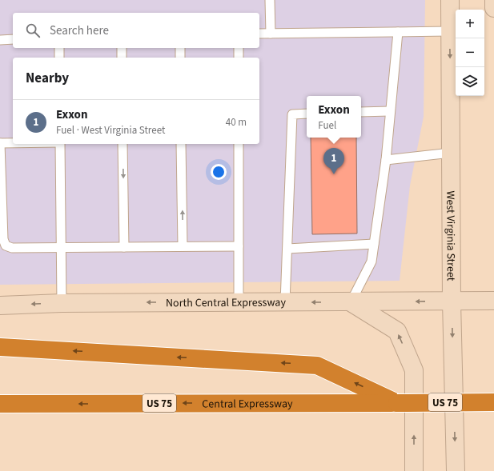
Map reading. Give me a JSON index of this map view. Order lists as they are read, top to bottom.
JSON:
{
  "streets": {
    "highway": ["US 75", "Central Expressway"],
    "main road": ["West Virginia Street", "North Central Expressway"]
  },
  "crossings": [
    ["West Virginia Street", "North Central Expressway"]
  ],
  "one_way": ["West Virginia Street", "North Central Expressway"],
  "page": {
    "map_buttons": ["+", "−"],
    "search": "Search here",
    "heading": "Nearby",
    "popup": ["Exxon", "Fuel"],
    "list": [
      {
        "mark": "1",
        "name": "Exxon",
        "note": "Fuel · West Virginia Street",
        "value": "40 m"
      }
    ],
    "pins": "1"
  }
}
